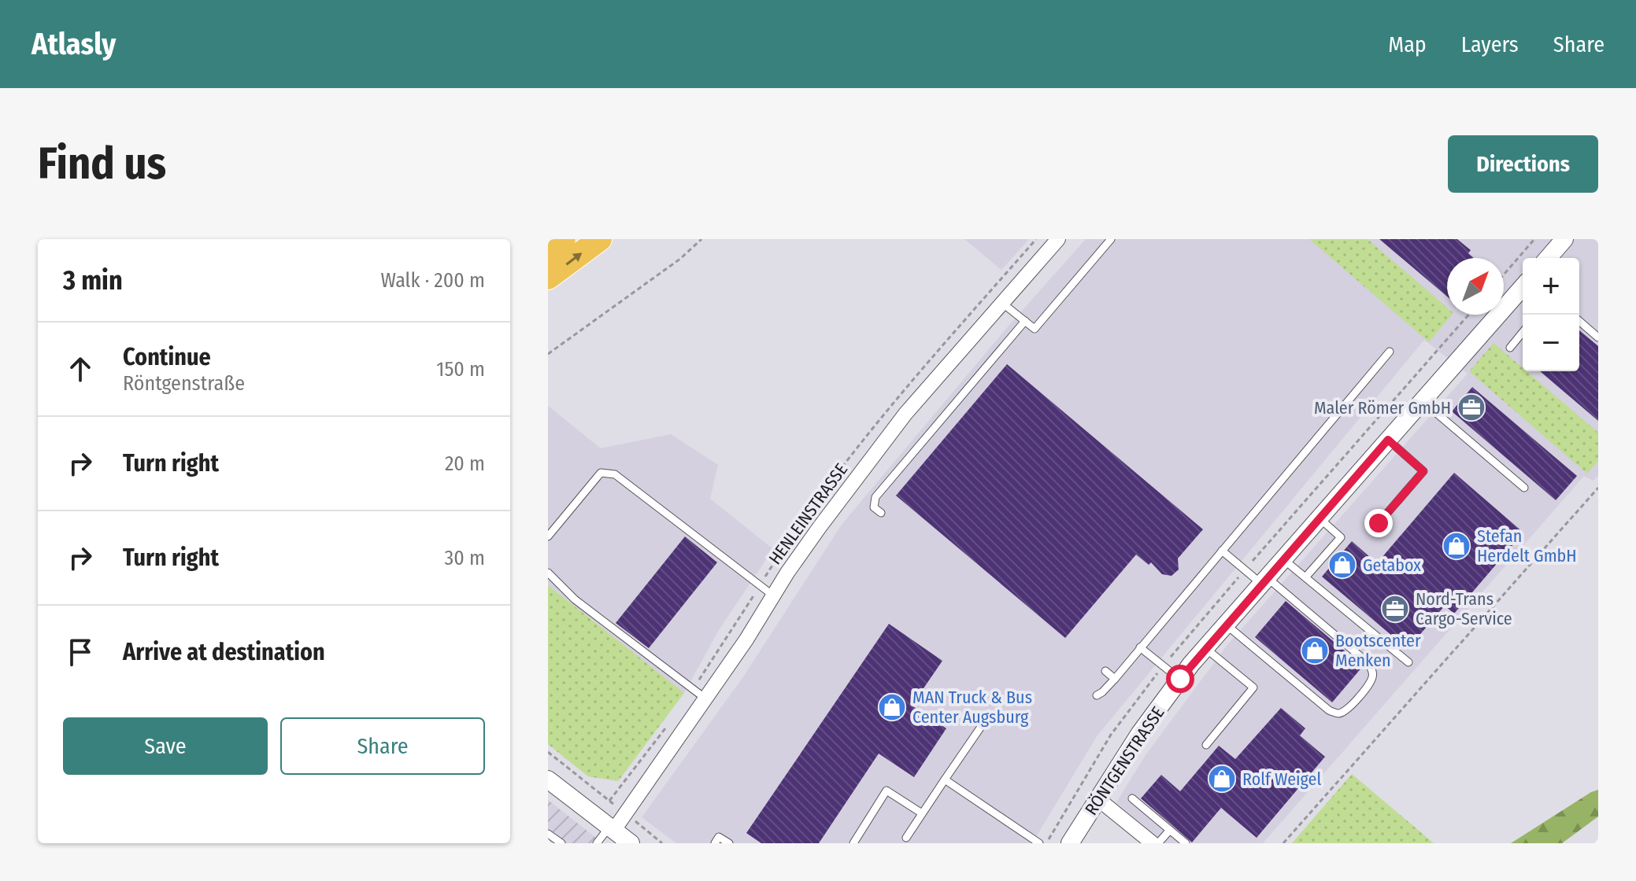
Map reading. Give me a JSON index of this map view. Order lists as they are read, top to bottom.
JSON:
{
  "streets": {
    "street": ["HENLEINSTRASSE", "RÖNTGENSTRASSE"]
  },
  "places": {
    "office": ["Maler Römer GmbH", "Nord-Trans Cargo-Service"],
    "shop": [
      "Stefan Herdelt GmbH",
      "Getabox",
      "Bootscenter Menken",
      "MAN Truck & Bus Center Augsburg",
      "Rolf Weigel"
    ]
  },
  "north": "top right",
  "page": {
    "header": "Atlasly",
    "nav": ["Map", "Layers", "Share"],
    "buttons": [
      "Directions",
      ["Save", "Share"]
    ],
    "title": "Find us",
    "heading": ["3 min", "Walk · 200 m"],
    "map_buttons": ["+", "−"],
    "list": [
      ["Continue", "Röntgenstraße", "150 m"],
      ["Turn right", "20 m"],
      ["Turn right", "30 m"],
      "Arrive at destination"
    ]
  }
}
